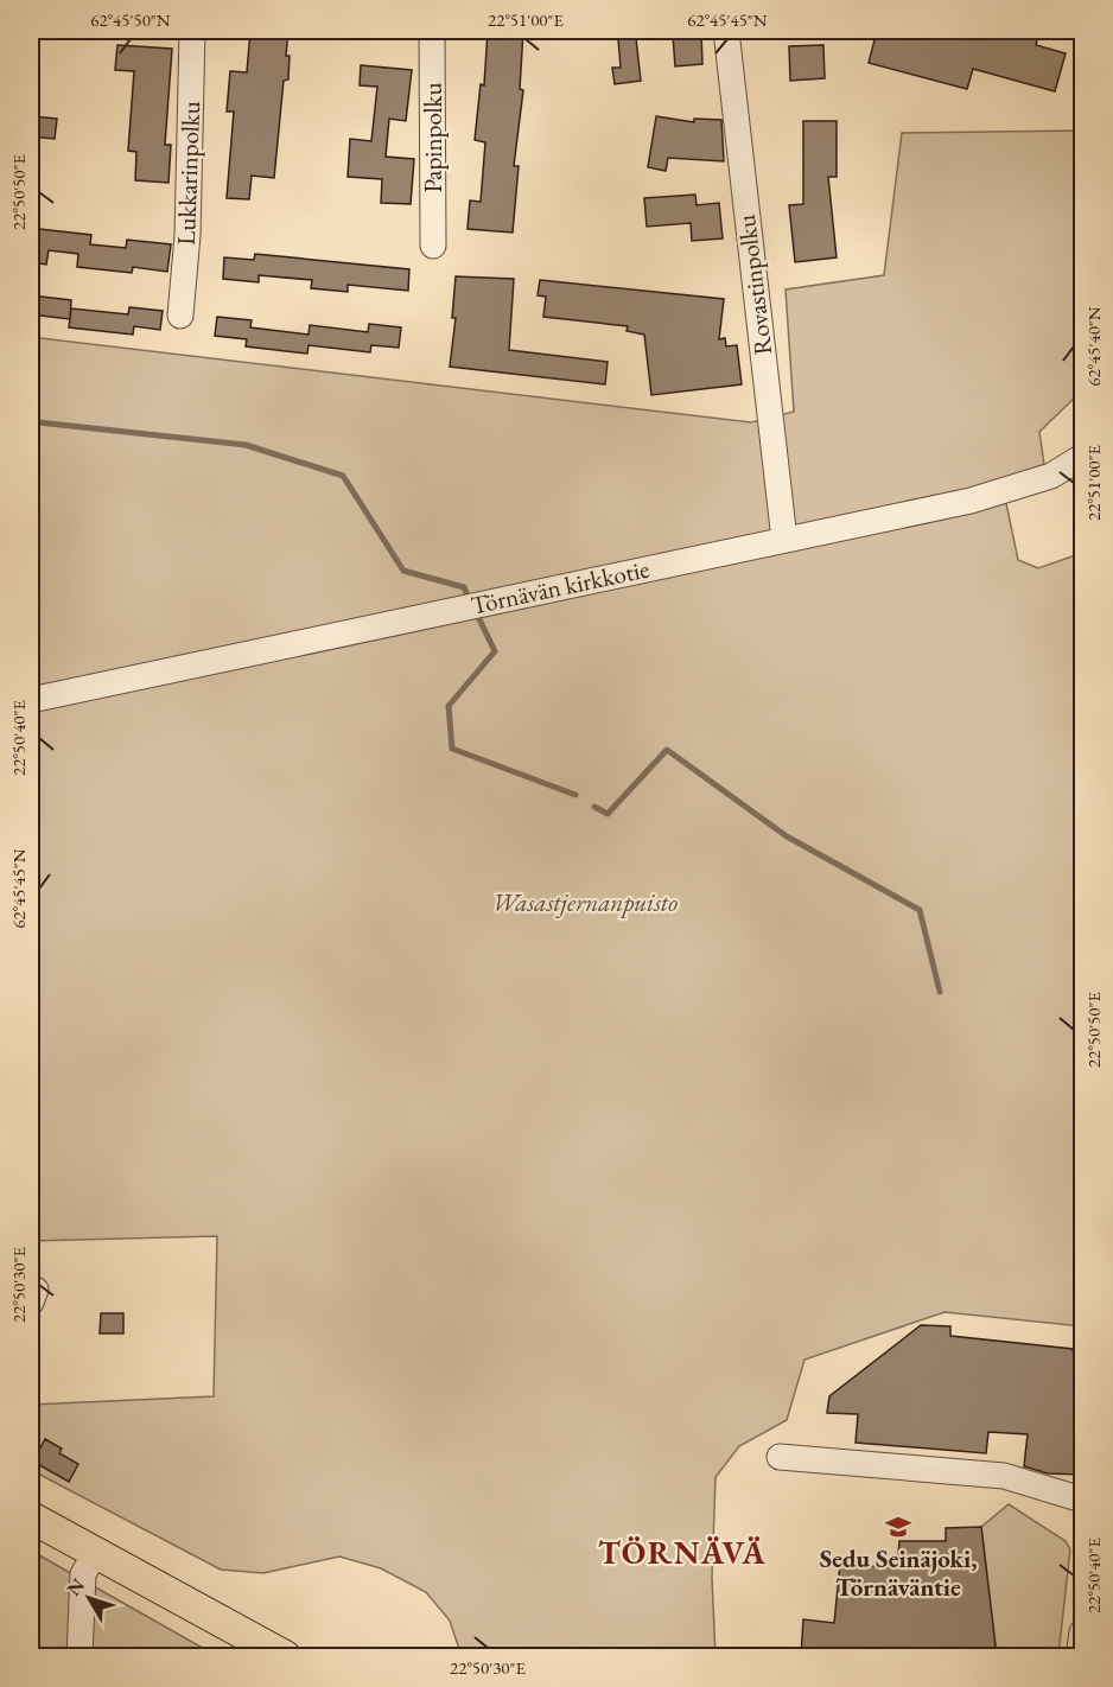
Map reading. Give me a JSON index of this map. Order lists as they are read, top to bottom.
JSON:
{
  "streets": {
    "street": [
      "Papinpolku",
      "Lukkarinpolku",
      "Rovastinpolku",
      "Törnävän kirkkotie"
    ]
  },
  "crossings": [
    ["Rovastinpolku", "Törnävän kirkkotie"]
  ],
  "districts": ["TÖRNÄVÄ"],
  "parks": ["Wasastjernanpuisto"],
  "places": {
    "school or university": ["Sedu Seinäjoki, Törnäväntie"]
  },
  "north": "top left",
  "coordinates": [
    "62°45'50\"N",
    "22°51'00\"E",
    "62°45'45\"N",
    "22°50'50\"E",
    "62°45'40\"N",
    "22°50'40\"E",
    "22°50'30\"E"
  ]
}
